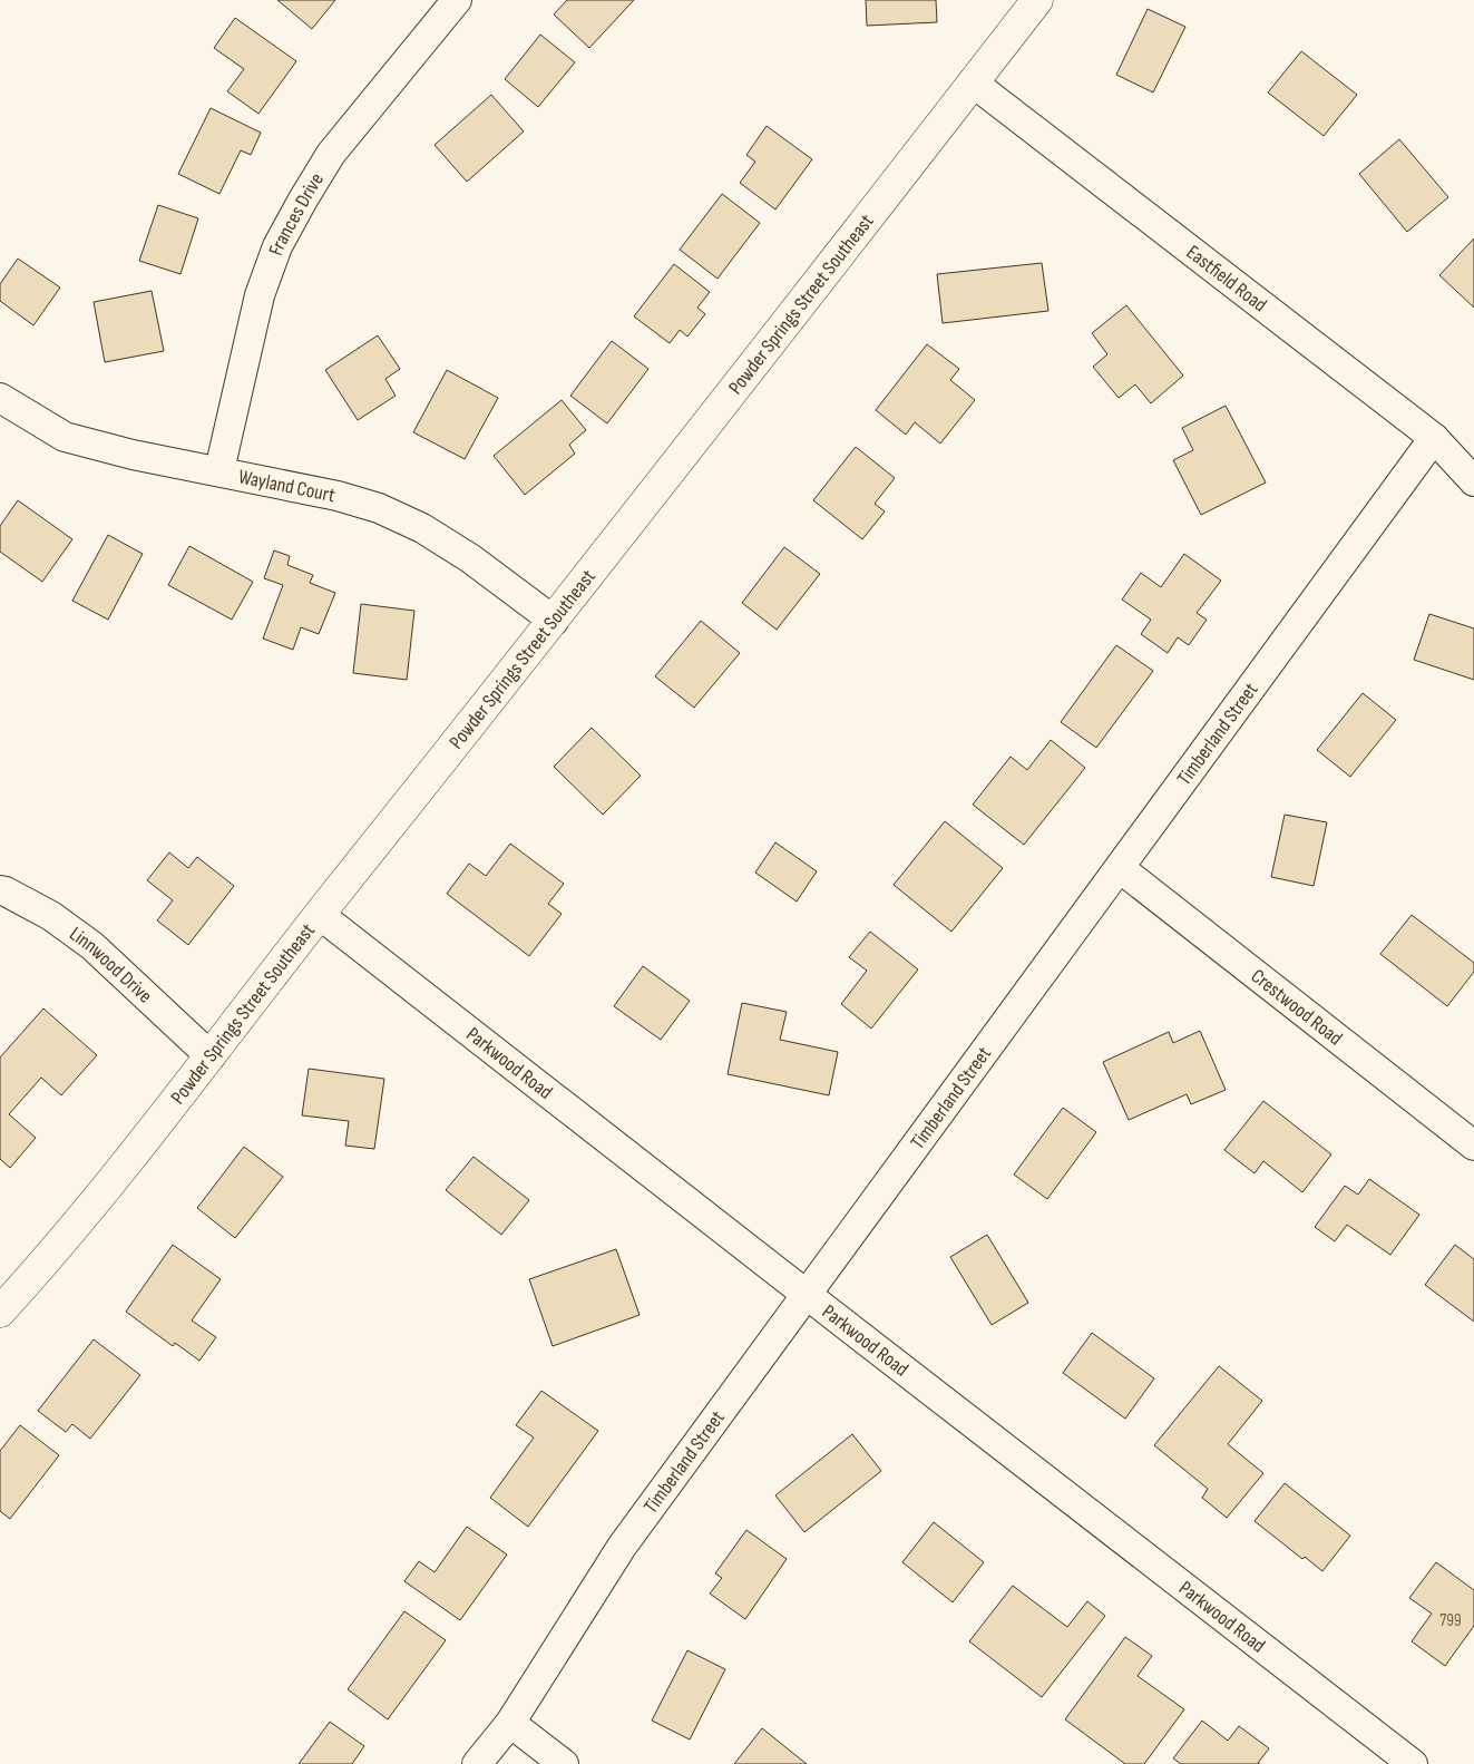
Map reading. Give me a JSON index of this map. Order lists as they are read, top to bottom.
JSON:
{
  "streets": {
    "street": [
      "Frances Drive",
      "Eastfield Road",
      "Powder Springs Street Southeast",
      "Wayland Court",
      "Timberland Street",
      "Linnwood Drive",
      "Crestwood Road",
      "Parkwood Road"
    ]
  },
  "crossings": [
    ["Frances Drive", "Wayland Court"],
    ["Eastfield Road", "Powder Springs Street Southeast"],
    ["Eastfield Road", "Timberland Street"],
    ["Powder Springs Street Southeast", "Wayland Court"],
    ["Powder Springs Street Southeast", "Linnwood Drive"],
    ["Powder Springs Street Southeast", "Parkwood Road"],
    ["Timberland Street", "Crestwood Road"],
    ["Timberland Street", "Parkwood Road"]
  ],
  "house_numbers": ["799"]
}
